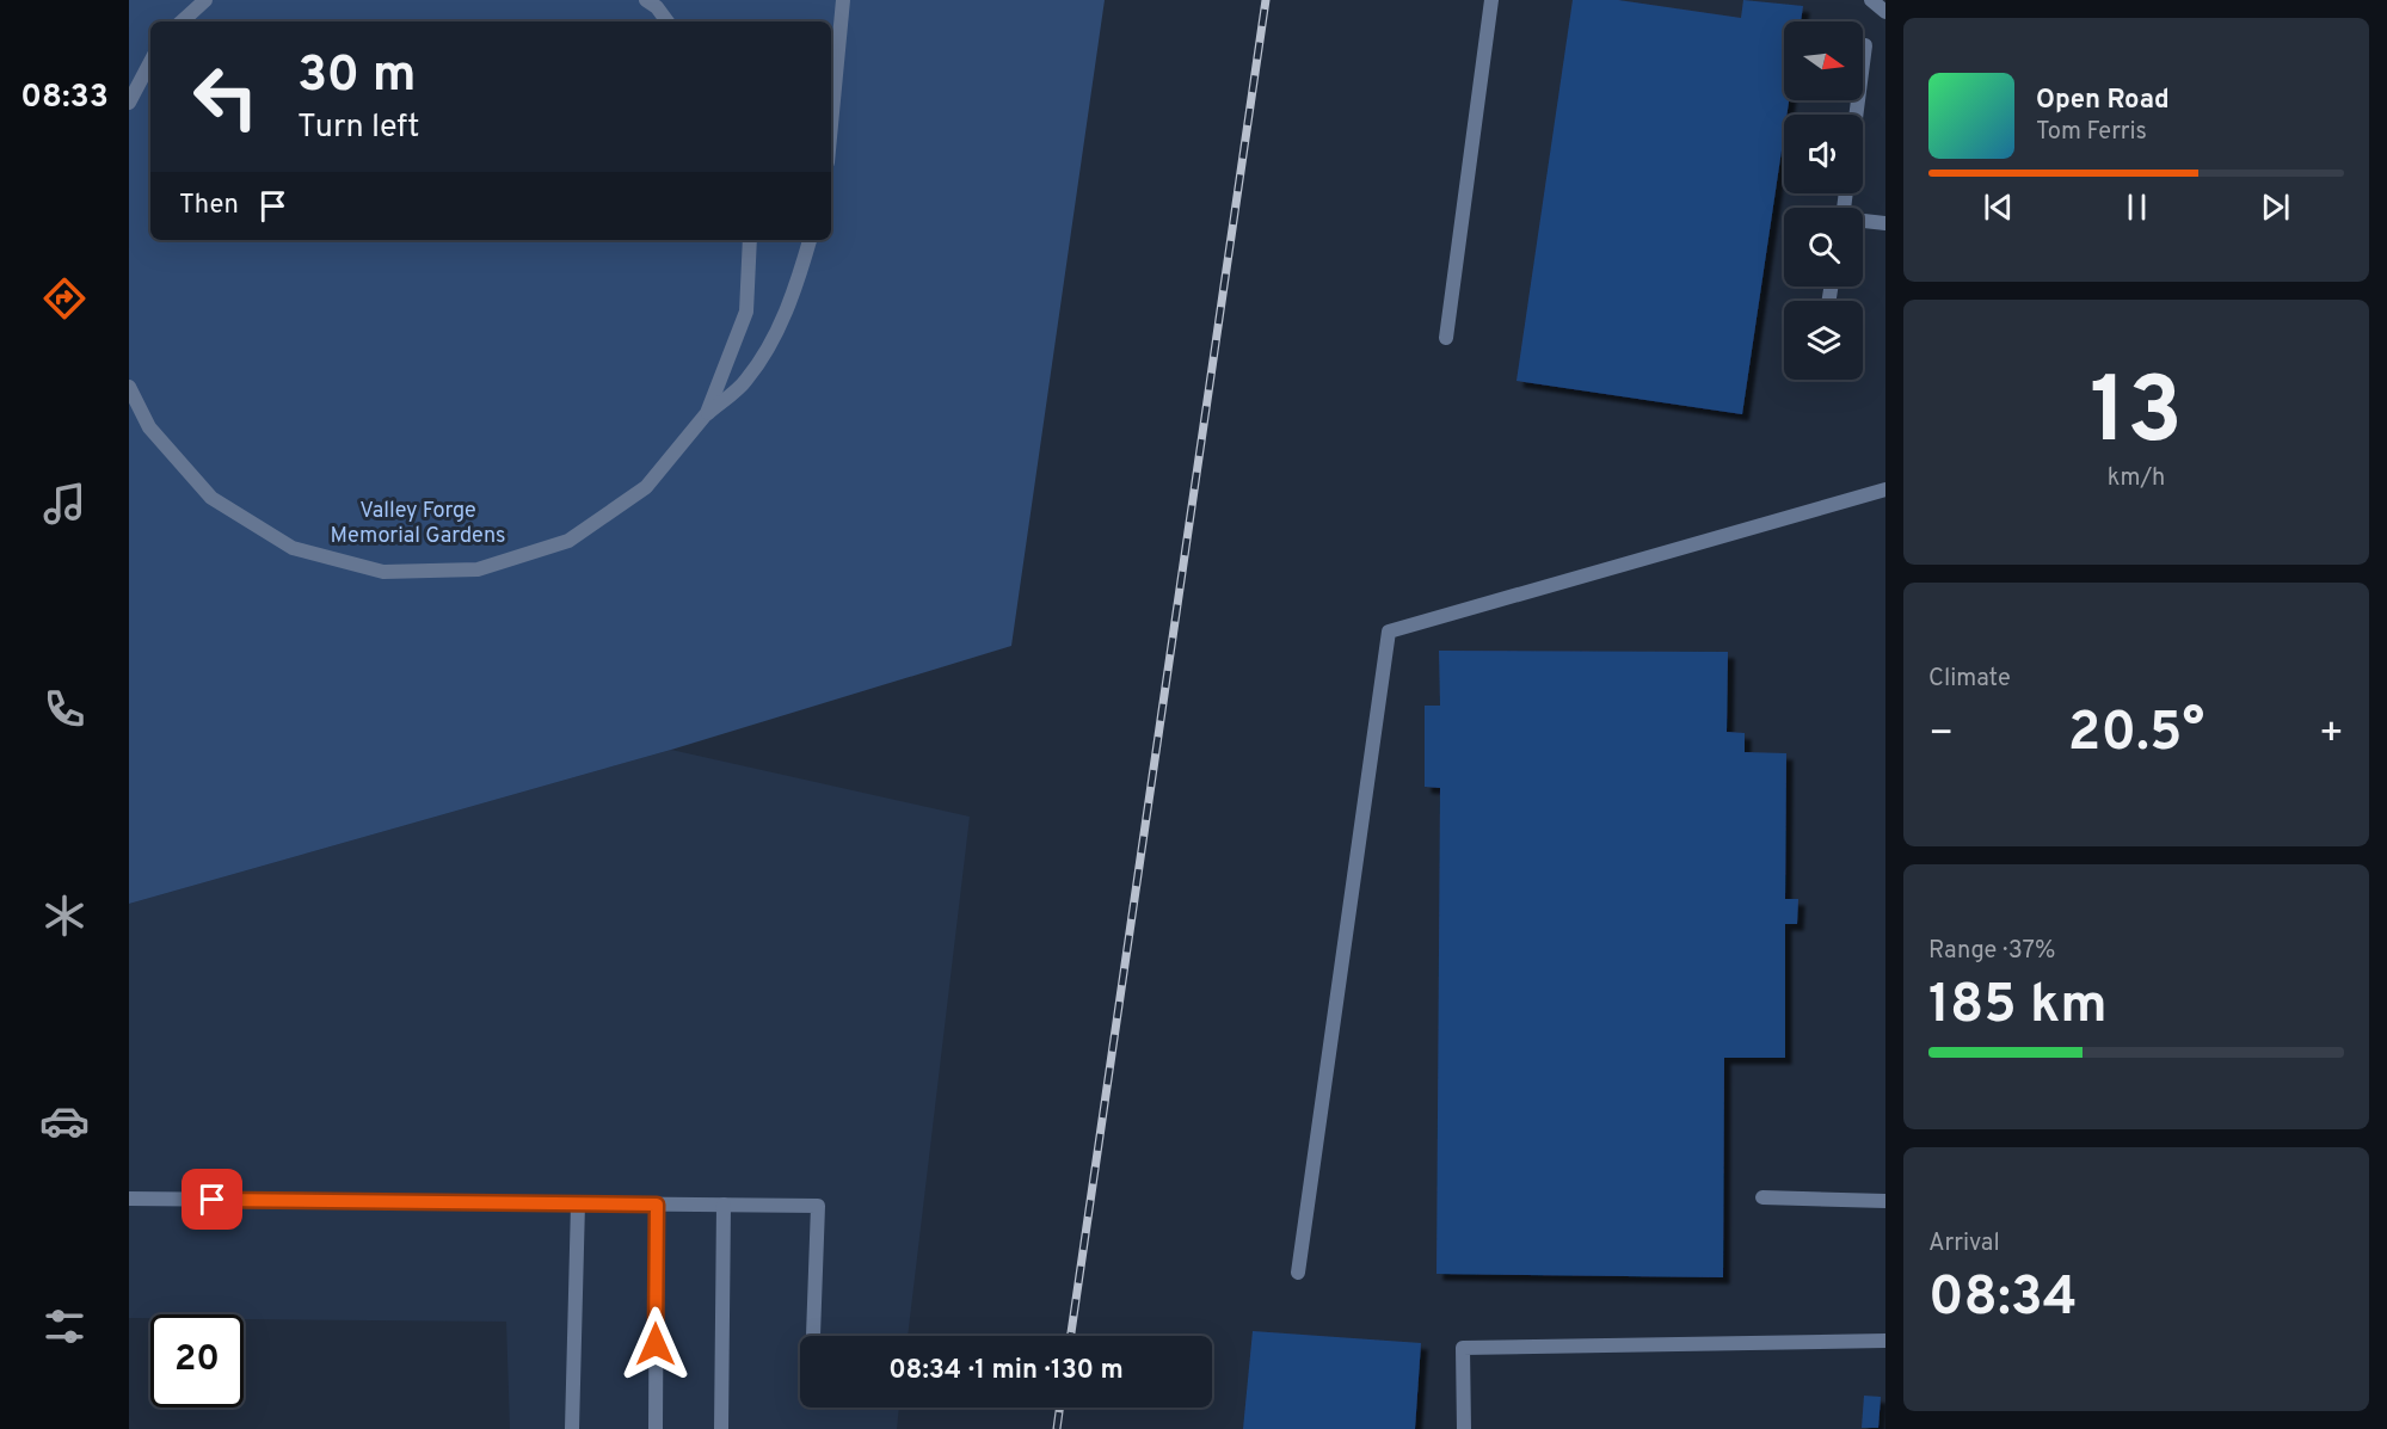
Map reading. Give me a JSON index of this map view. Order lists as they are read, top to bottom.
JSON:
{
  "parks": ["Valley Forge Memorial Gardens"],
  "north": "right",
  "page": {
    "tabs": "08:33",
    "turn": ["30 m", "Turn left"],
    "song": ["Open Road", "Tom Ferris"],
    "then": "Then",
    "tile": [
      ["13", "km/h"],
      "Climate",
      ["Range · 37%", "185 km"],
      ["Arrival", "08:34"]
    ],
    "heat": ["−", "20.5°", "+"],
    "limit": "20",
    "trip": "08:34 · 1 min · 130 m"
  }
}
